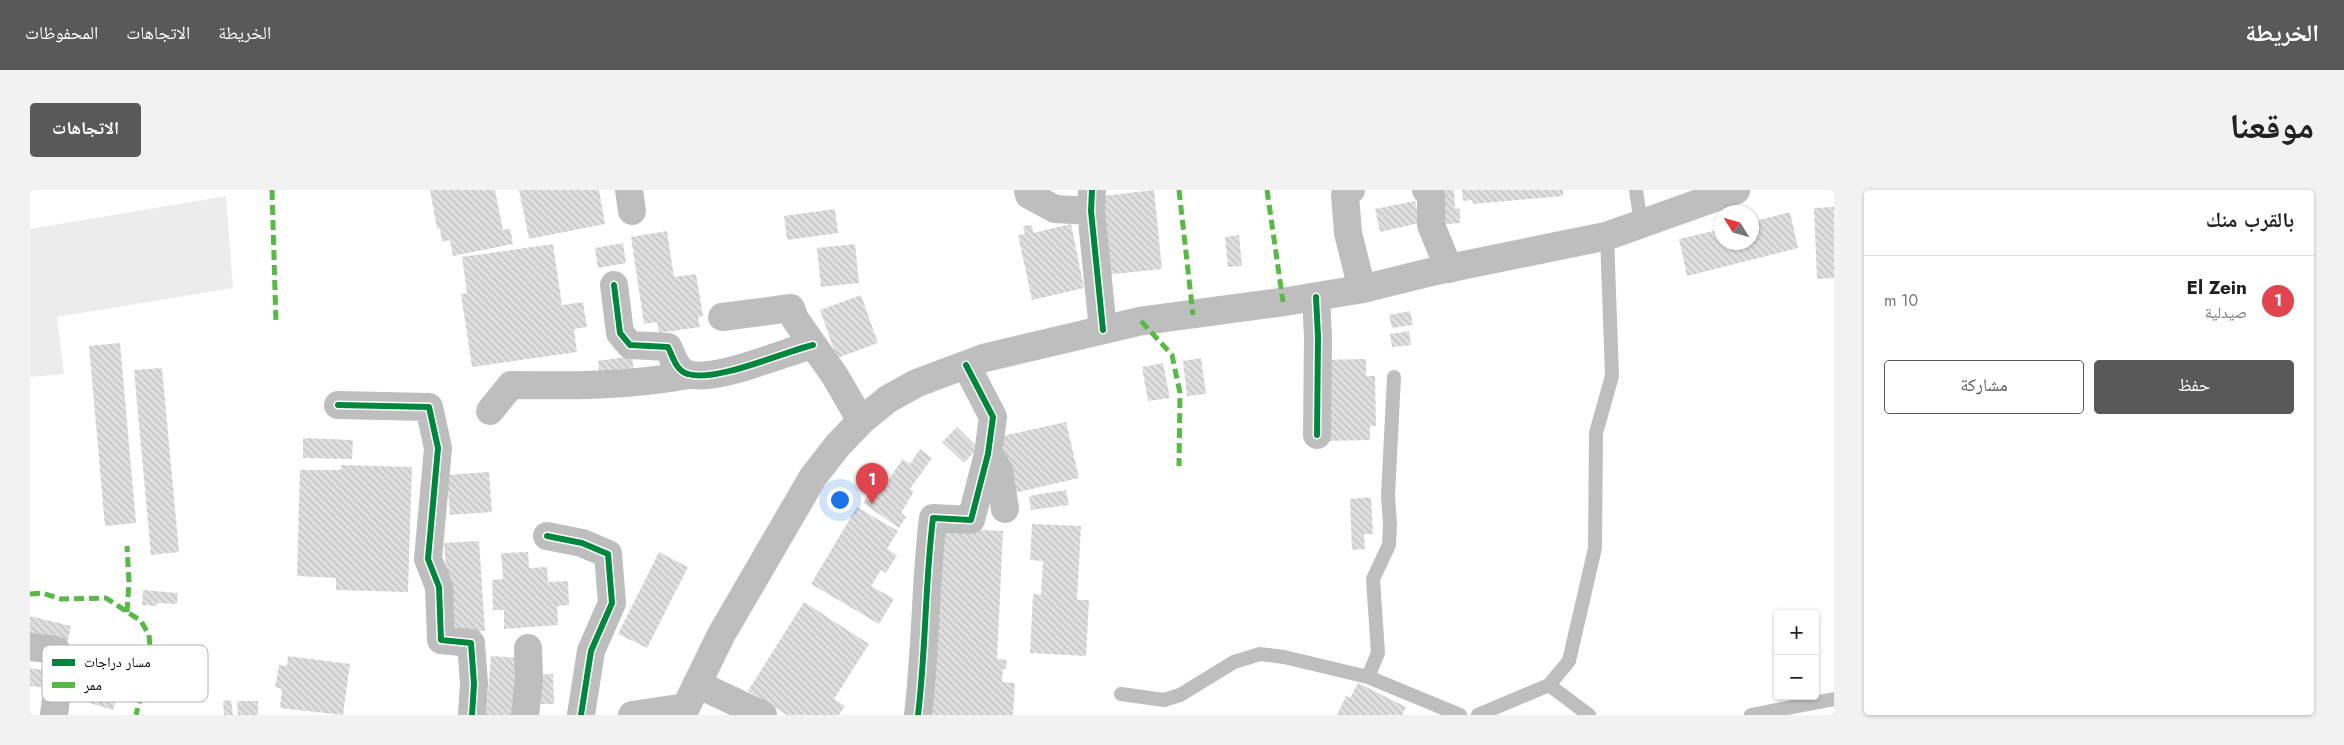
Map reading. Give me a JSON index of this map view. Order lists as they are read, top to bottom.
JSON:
{
  "legend": ["مسار دراجات", "ممر"],
  "north": "top left",
  "page": {
    "header": "الخريطة",
    "nav": ["الخريطة", "الاتجاهات", "المحفوظات"],
    "title": "موقعنا",
    "buttons": [
      "الاتجاهات",
      ["حفظ", "مشاركة"]
    ],
    "heading": "بالقرب منك",
    "list": [
      {
        "mark": "1",
        "name": "El Zein",
        "note": "صيدلية",
        "value": "10 m"
      }
    ],
    "pins": "1",
    "map_buttons": ["+", "−"]
  }
}
